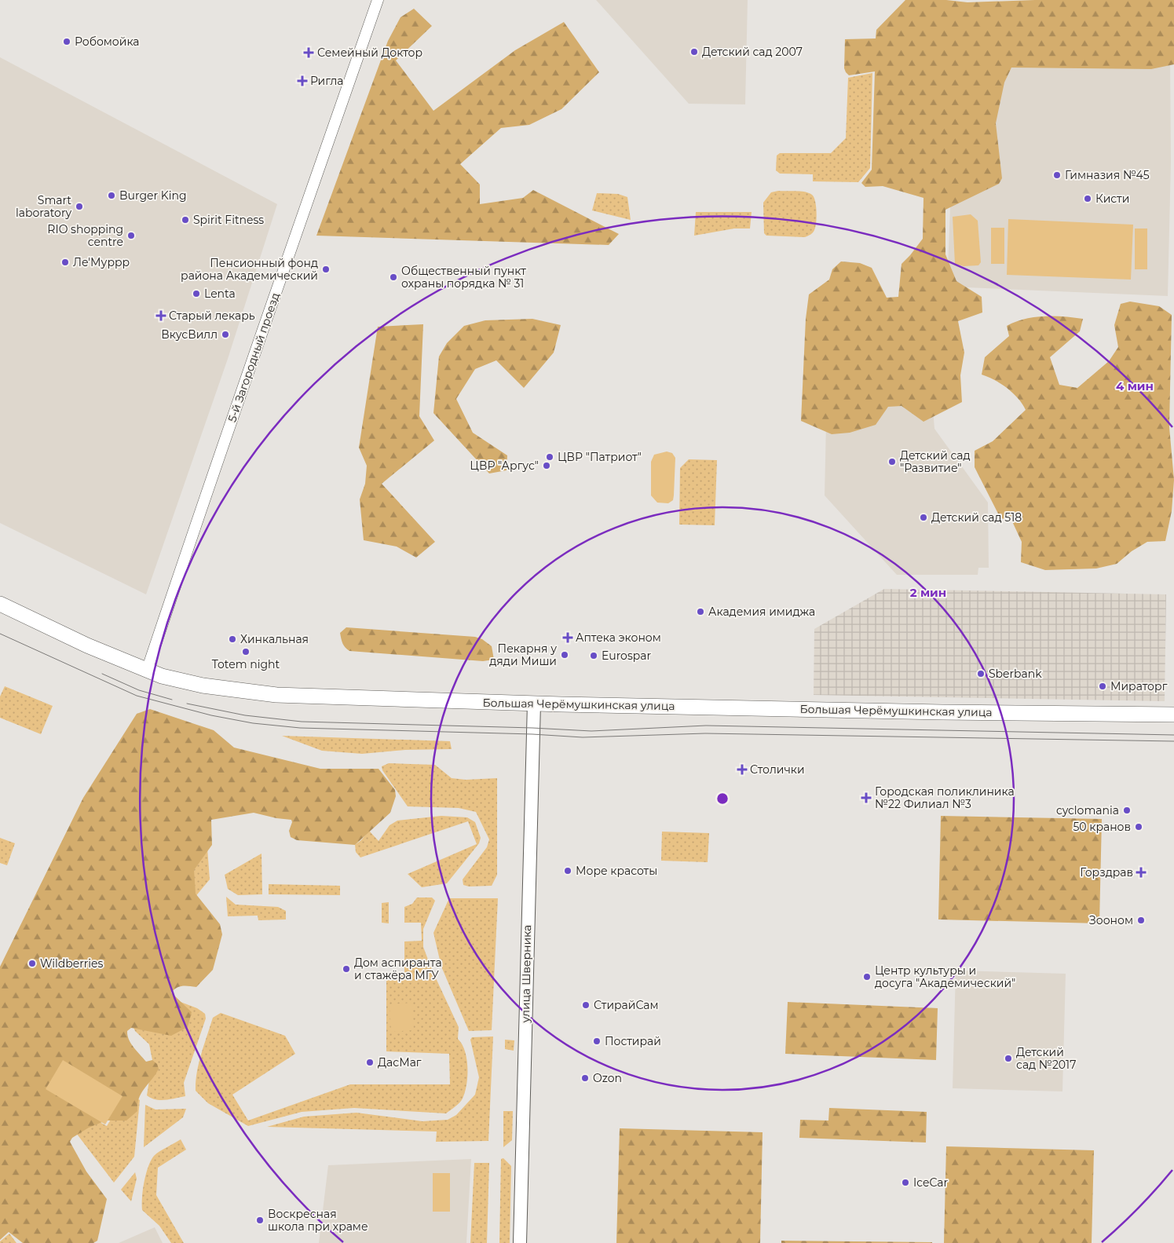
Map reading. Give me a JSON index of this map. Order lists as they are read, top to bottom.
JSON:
{
  "streets": {
    "main road": ["Большая Черёмушкинская улица"],
    "street": ["5-й Загородный проезд", "улица Шверника"]
  },
  "crossings": [
    ["5-й Загородный проезд", "Большая Черёмушкинская улица"],
    ["Большая Черёмушкинская улица", "улица Шверника"]
  ],
  "places": {
    "other": [
      "Робомойка",
      "Детский сад 2007",
      "Гимназия №45",
      "Burger King",
      "Кисти",
      "Smart laboratory",
      "Spirit Fitness",
      "RIO shopping centre",
      "Ле'Муррр",
      "Пенсионный фонд района Академический",
      "Общественный пункт охраны порядка № 31",
      "Lenta",
      "ВкусВилл",
      "ЦВР \"Патриот\"",
      "Детский сад \"Развитие\"",
      "ЦВР \"Аргус\"",
      "Детский сад 518",
      "Академия имиджа",
      "Хинкальная",
      "Totem night",
      "Пекарня у дяди Миши",
      "Eurospar",
      "Sberbank",
      "Мираторг",
      "cyclomania",
      "50 кранов",
      "Море красоты",
      "Зооном",
      "Wildberries",
      "Дом аспиранта и стажёра МГУ",
      "Центр культуры и досуга \"Академический\"",
      "СтирайСам",
      "Постирай",
      "Детский сад №2017",
      "ДасМаг",
      "Ozon",
      "IceCar",
      "Воскресная школа при храме"
    ],
    "health": [
      "Семейный Доктор",
      "Ригла",
      "Старый лекарь",
      "Аптека эконом",
      "Столички",
      "Городская поликлиника №22 Филиал №3",
      "Горздрав"
    ]
  },
  "rings": ["4 мин", "2 мин"]
}
